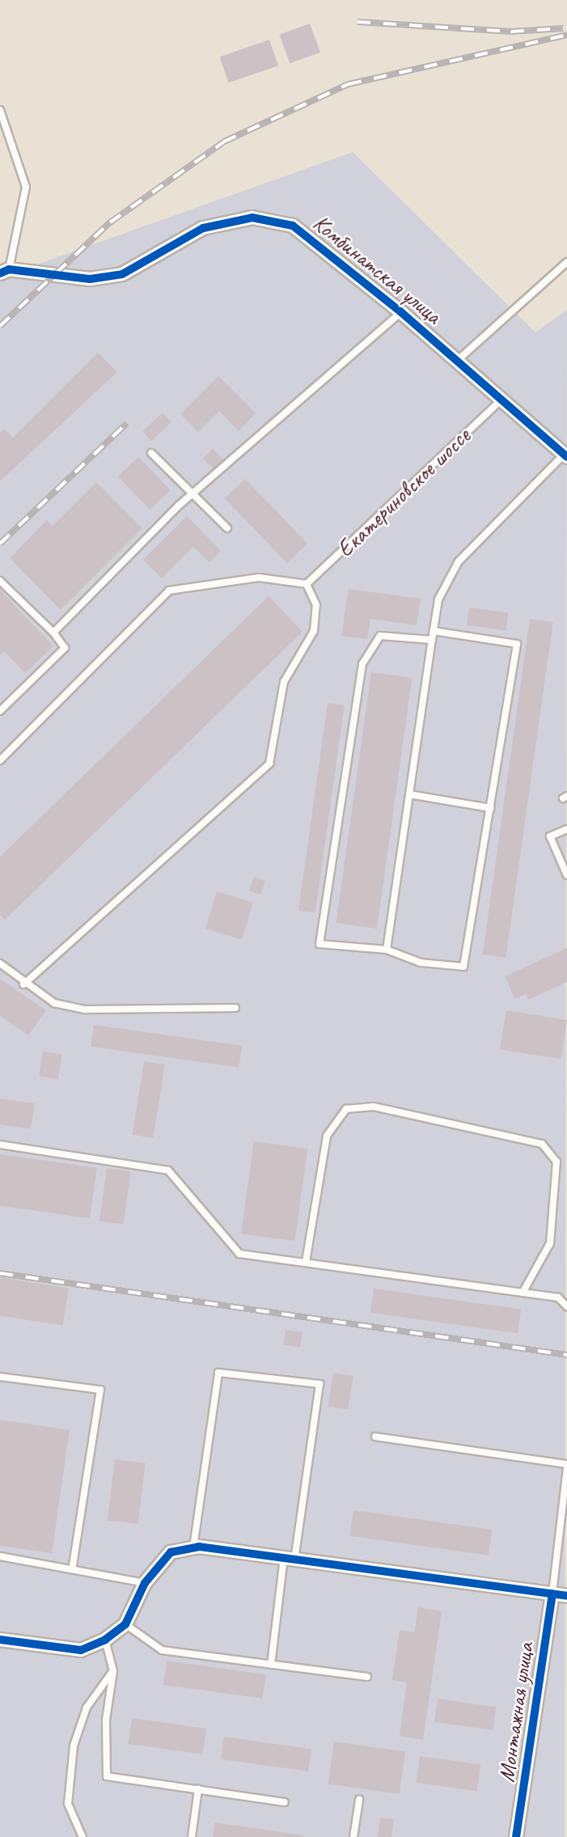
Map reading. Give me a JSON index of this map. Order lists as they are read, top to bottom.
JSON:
{
  "streets": {
    "street": ["Комбинатская улица", "Монтажная улица"],
    "lane": ["Екатериновское шоссе"]
  },
  "crossings": [
    ["Комбинатская улица", "Екатериновское шоссе"]
  ]
}
